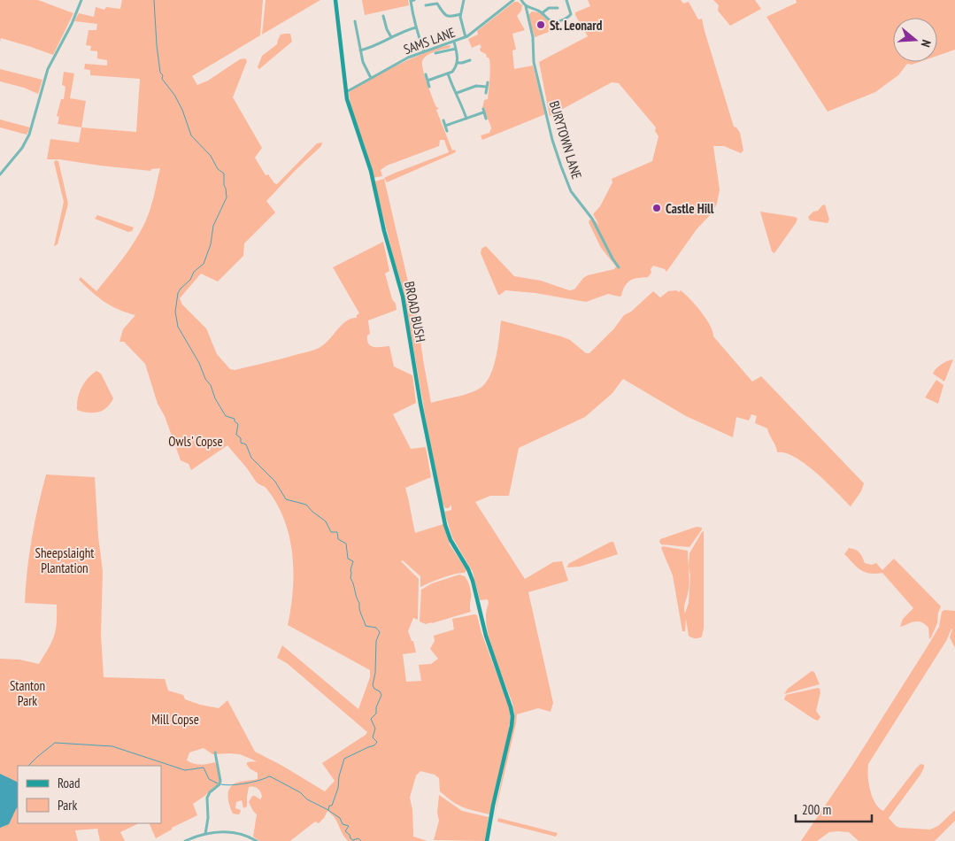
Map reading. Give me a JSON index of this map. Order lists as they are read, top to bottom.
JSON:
{
  "streets": {
    "main road": ["BROAD BUSH"],
    "street": ["SAMS LANE", "BURYTOWN LANE"]
  },
  "crossings": [
    ["SAMS LANE", "BROAD BUSH"]
  ],
  "parks": [
    "Owls' Copse",
    "Sheepslaight Plantation",
    "Stanton Park",
    "Mill Copse"
  ],
  "places": ["St. Leonard", "Castle Hill"],
  "legend": ["Road", "Park"],
  "scale_bar": "200 m",
  "north": "right"
}
